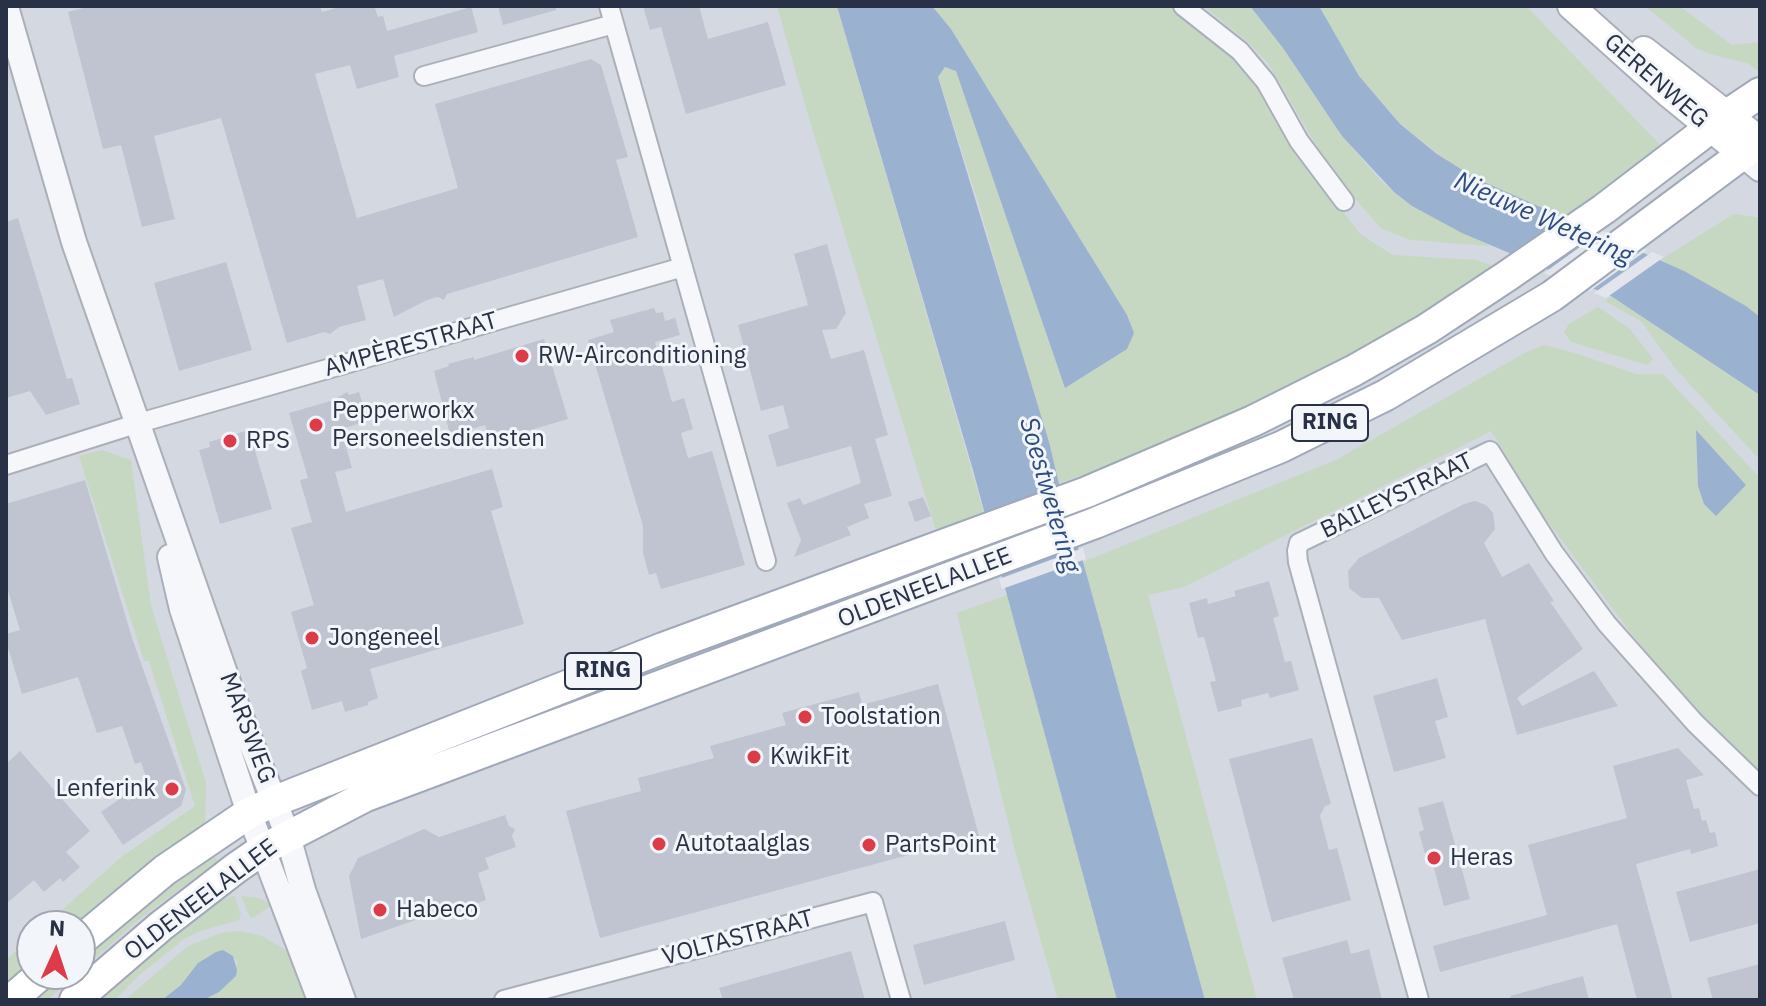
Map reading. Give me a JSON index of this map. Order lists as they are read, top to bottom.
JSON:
{
  "streets": {
    "main road": ["GERENWEG", "RING", "OLDENEELALLEE"],
    "street": [
      "AMPÈRESTRAAT",
      "BAILEYSTRAAT",
      "MARSWEG",
      "VOLTASTRAAT"
    ]
  },
  "crossings": [
    ["GERENWEG", "OLDENEELALLEE"],
    ["AMPÈRESTRAAT", "MARSWEG"],
    ["OLDENEELALLEE", "MARSWEG"]
  ],
  "water": ["Nieuwe Wetering", "Soestwetering"],
  "places": [
    "RW-Airconditioning",
    "Pepperworkx Personeelsdiensten",
    "RPS",
    "Jongeneel",
    "Toolstation",
    "KwikFit",
    "Lenferink",
    "Autotaalglas",
    "PartsPoint",
    "Heras",
    "Habeco"
  ],
  "north": "top"
}
